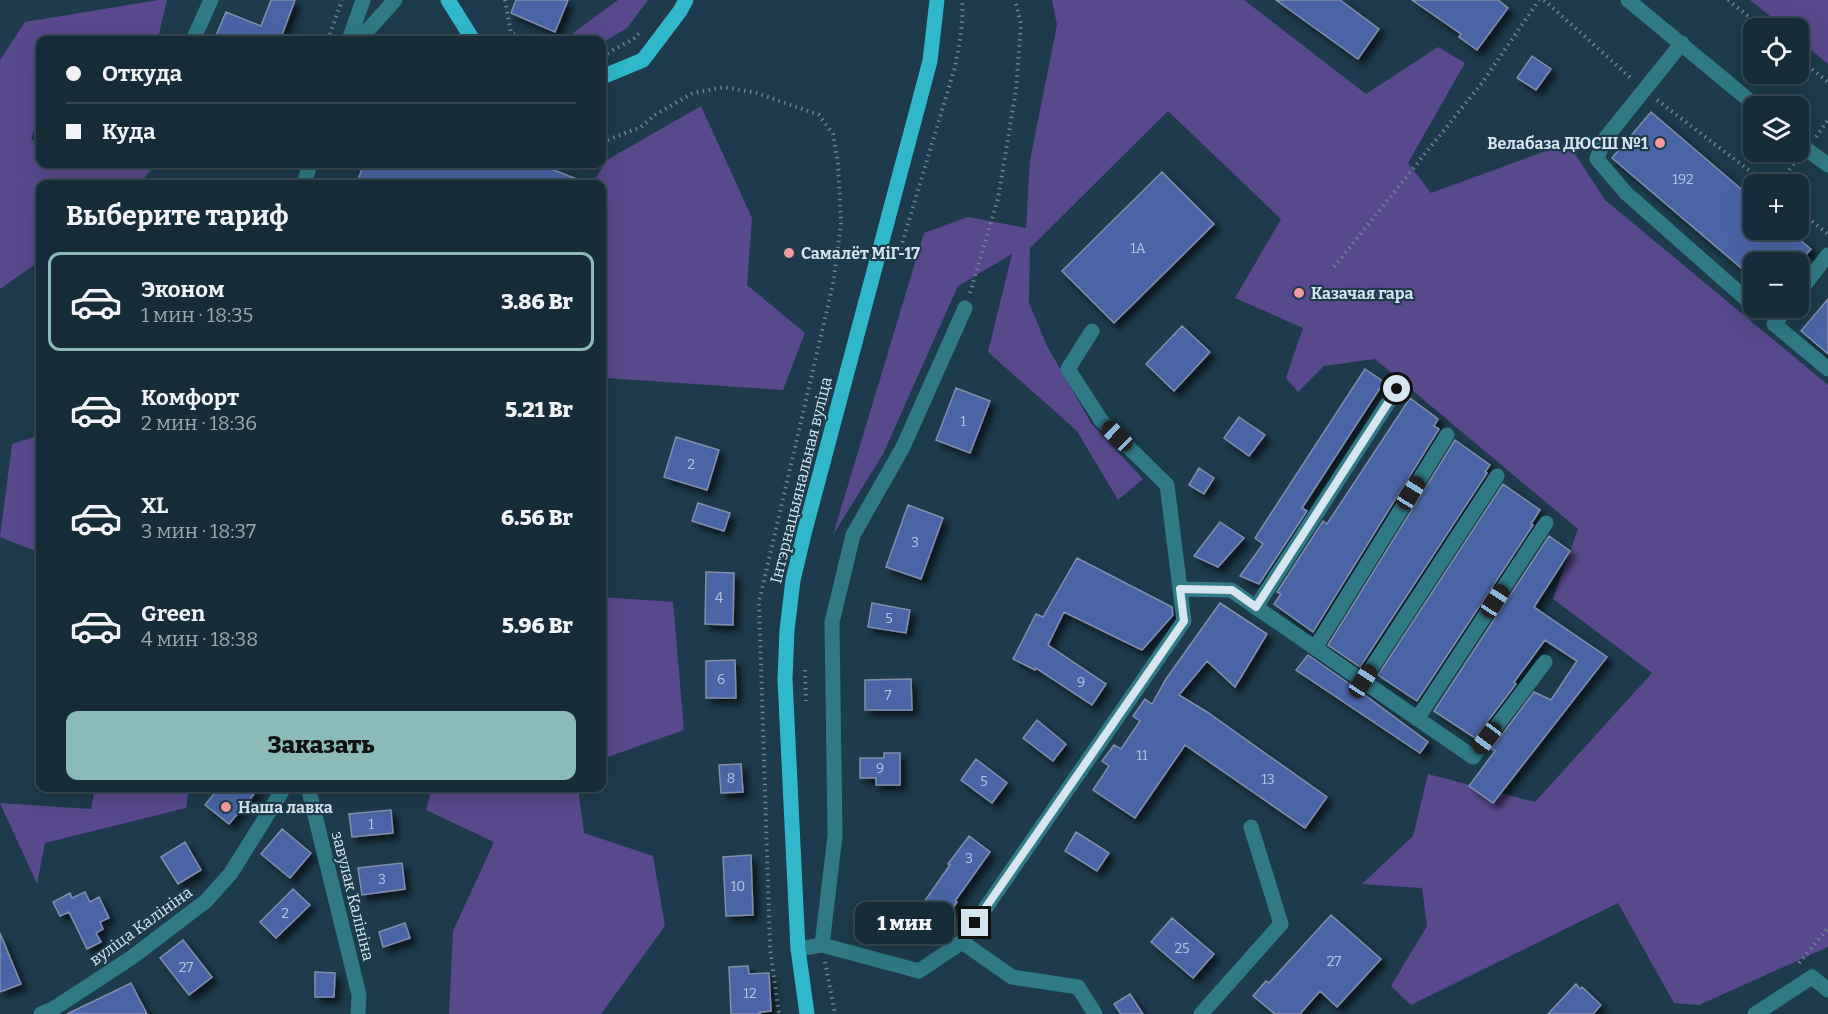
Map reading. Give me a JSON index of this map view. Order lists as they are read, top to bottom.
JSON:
{
  "streets": {
    "main road": ["Інтэрнацыянальная вуліца"],
    "street": ["завулак Калініна", "вуліца Калініна"]
  },
  "places": [
    "Велабаза ДЮСШ №1",
    "Самалёт МіГ-17",
    "Казачая гара",
    "Наша лавка"
  ],
  "house_numbers": [
    "192",
    "1А",
    "1",
    "2",
    "3",
    "4",
    "5",
    "6",
    "9",
    "7",
    "11",
    "9",
    "8",
    "13",
    "5",
    "1",
    "3",
    "3",
    "10",
    "2",
    "25",
    "27",
    "27",
    "12"
  ],
  "page": {
    "map_buttons": ["+", "−"],
    "banner": ["Откуда", "Куда"],
    "heading": "Выберите тариф",
    "list": [
      {
        "name": "Эконом",
        "note": "1 мин · 18:35",
        "value": "3.86 Br"
      },
      {
        "name": "Комфорт",
        "note": "2 мин · 18:36",
        "value": "5.21 Br"
      },
      {
        "name": "XL",
        "note": "3 мин · 18:37",
        "value": "6.56 Br"
      },
      {
        "name": "Green",
        "note": "4 мин · 18:38",
        "value": "5.96 Br"
      }
    ],
    "buttons": "Заказать",
    "bubble": "1 мин"
  }
}
